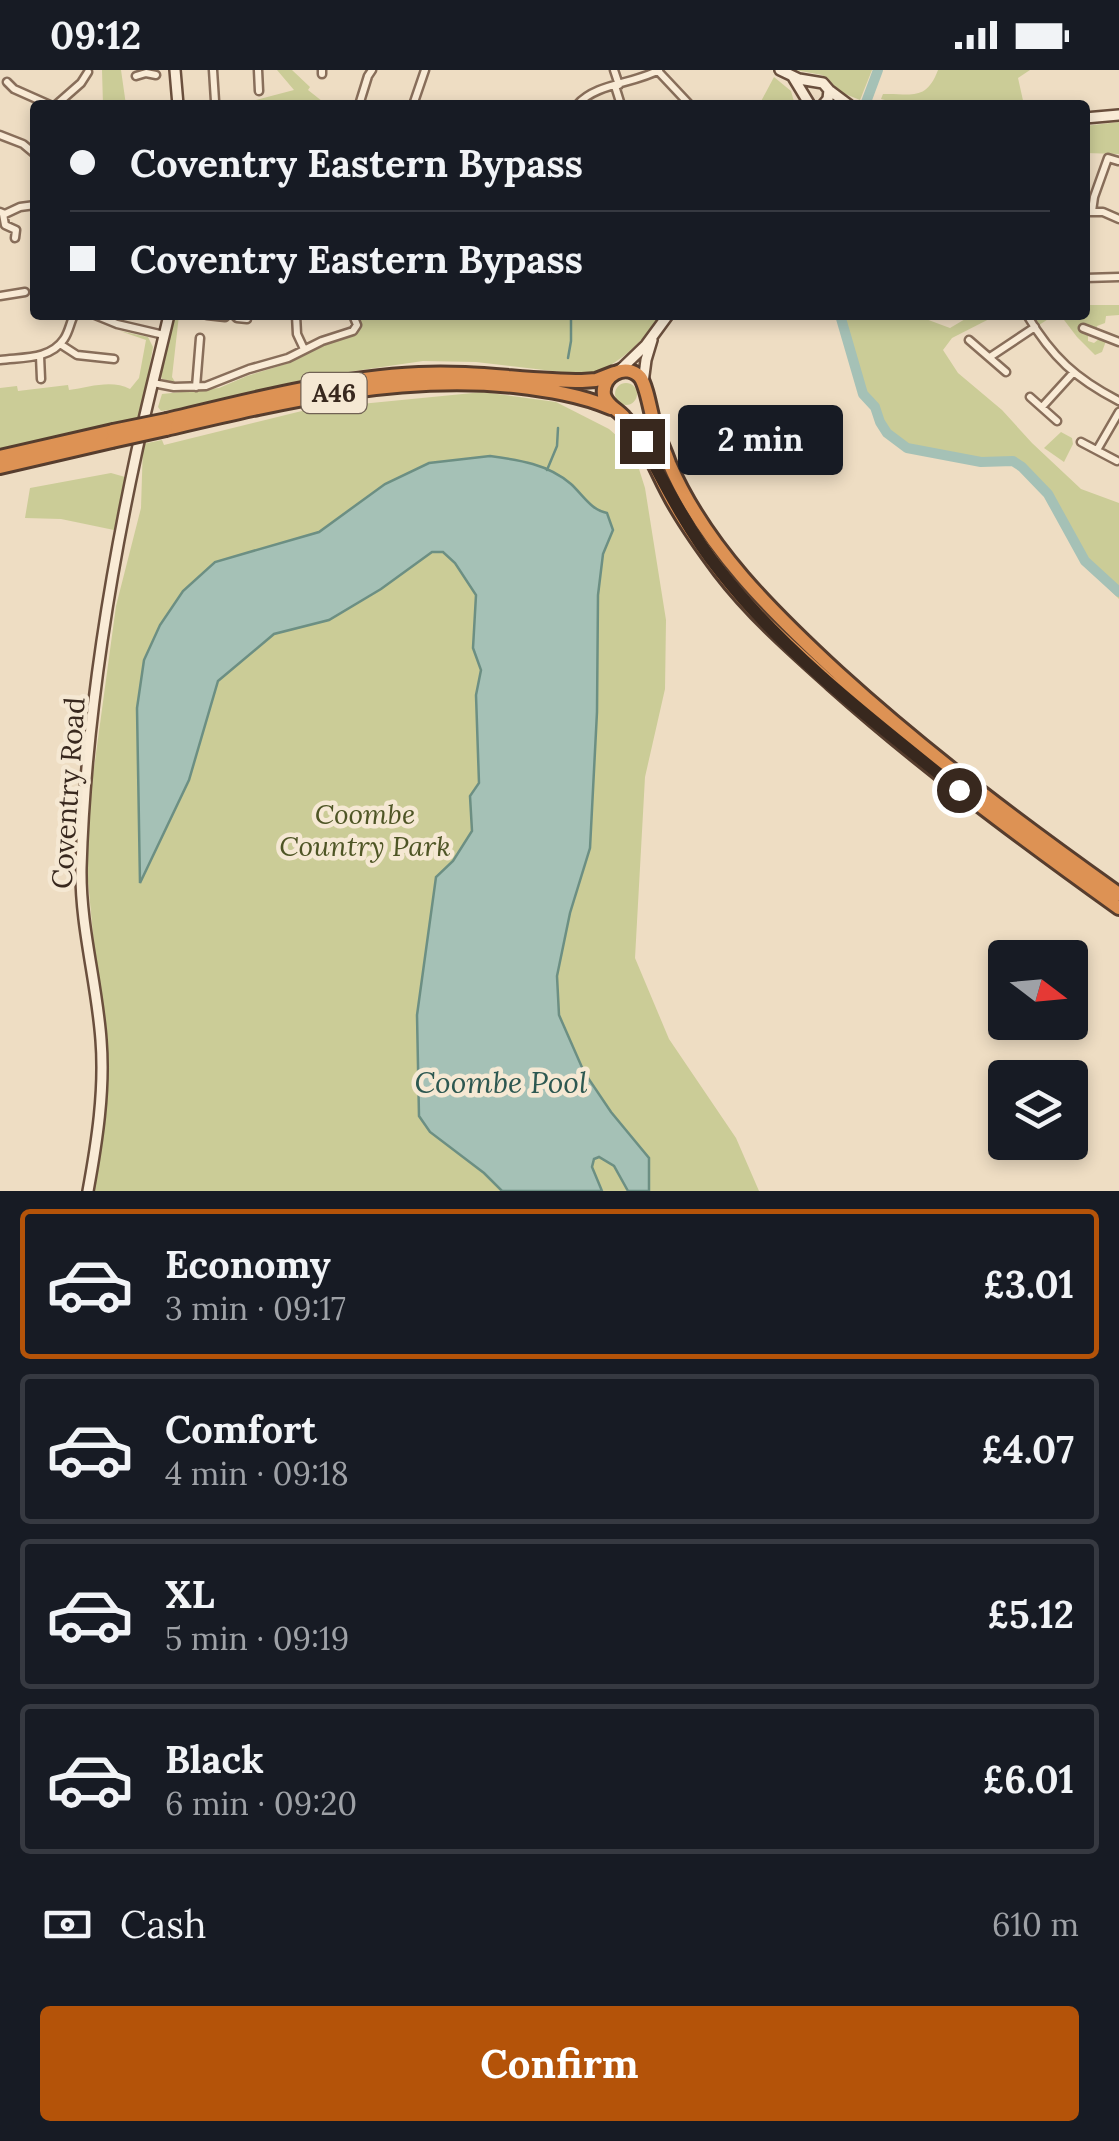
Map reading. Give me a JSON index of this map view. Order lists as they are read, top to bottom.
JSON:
{
  "streets": {
    "highway": ["A46"],
    "main road": ["Coventry Road"]
  },
  "water": ["Coombe Pool"],
  "parks": ["Coombe Country Park"],
  "north": "right",
  "page": {
    "status": "09:12",
    "banner": ["Coventry Eastern Bypass", "Coventry Eastern Bypass"],
    "bubble": "2 min",
    "list": [
      {
        "name": "Economy",
        "note": "3 min · 09:17",
        "value": "£3.01"
      },
      {
        "name": "Comfort",
        "note": "4 min · 09:18",
        "value": "£4.07"
      },
      {
        "name": "XL",
        "note": "5 min · 09:19",
        "value": "£5.12"
      },
      {
        "name": "Black",
        "note": "6 min · 09:20",
        "value": "£6.01"
      }
    ],
    "pay": ["Cash", "610 m"],
    "buttons": "Confirm"
  }
}
